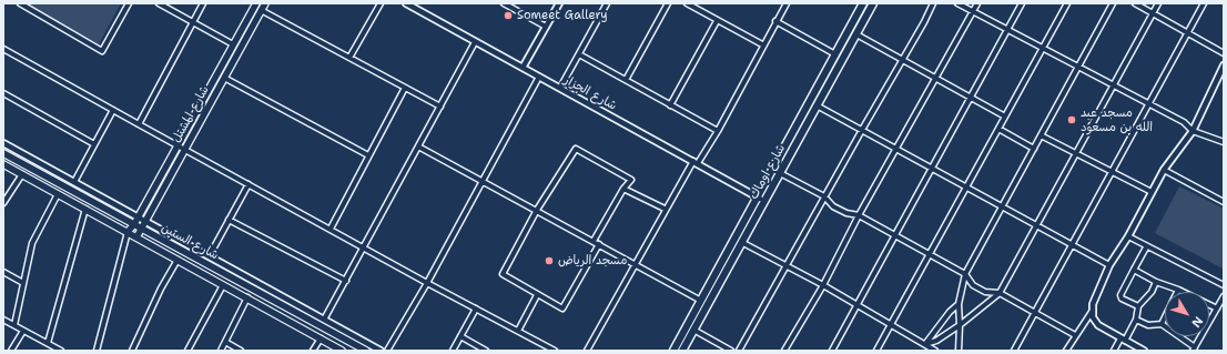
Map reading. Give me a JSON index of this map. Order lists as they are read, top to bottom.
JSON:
{
  "streets": {
    "main road": ["شارع المشتل", "شارع اوماك", "شارع الستين"],
    "street": ["شارع الجزار"]
  },
  "crossings": [
    ["شارع الجزار", "شارع اوماك"],
    ["شارع المشتل", "شارع الستين"]
  ],
  "places": ["Someet Gallery", "مسجد عبد الله بن مسعود", "مسجد الرياض"],
  "north": "bottom right"
}
